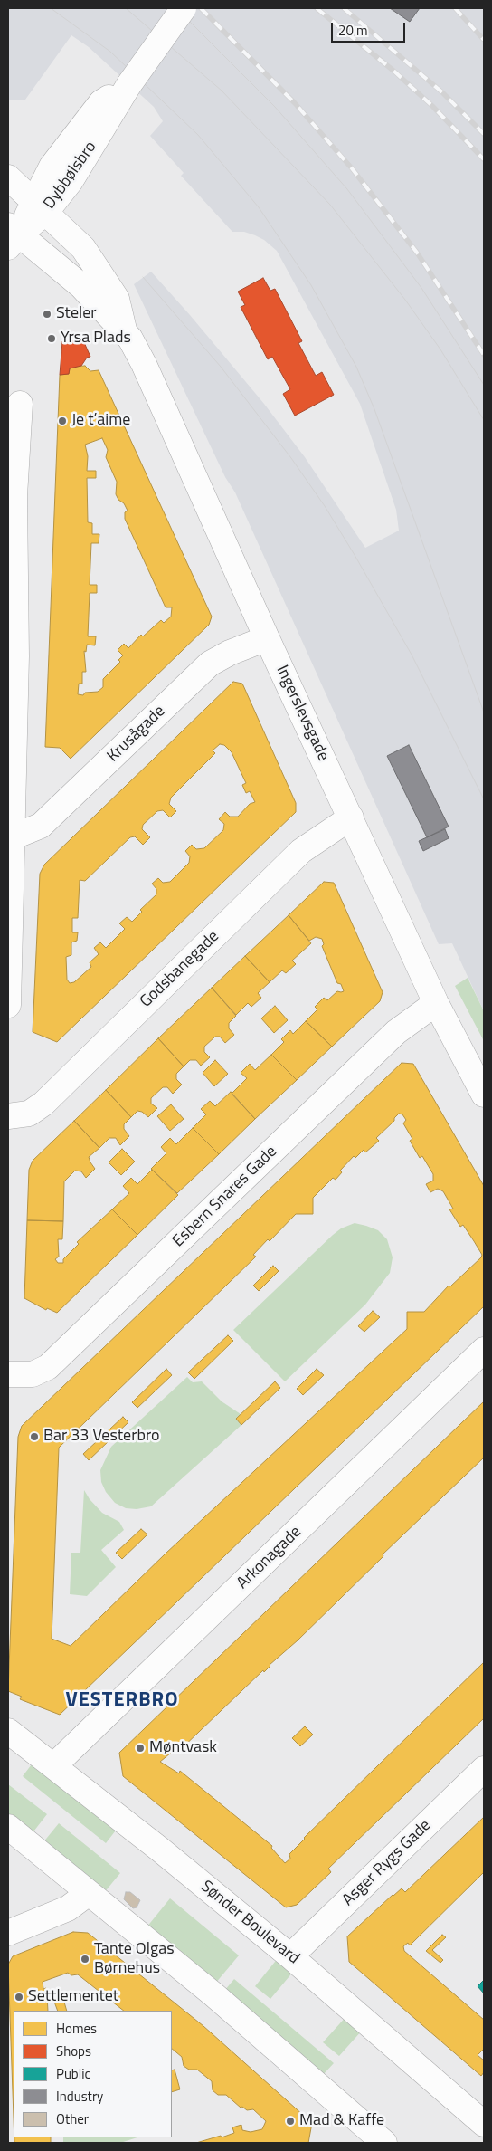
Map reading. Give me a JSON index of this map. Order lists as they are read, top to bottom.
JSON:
{
  "streets": {
    "street": [
      "Dybbølsbro",
      "Ingerslevsgade",
      "Krusågade",
      "Godsbanegade",
      "Esbern Snares Gade",
      "Arkonagade",
      "Asger Rygs Gade",
      "Sønder Boulevard"
    ]
  },
  "crossings": [
    ["Dybbølsbro", "Ingerslevsgade"],
    ["Ingerslevsgade", "Krusågade"],
    ["Ingerslevsgade", "Godsbanegade"],
    ["Ingerslevsgade", "Esbern Snares Gade"],
    ["Arkonagade", "Sønder Boulevard"],
    ["Asger Rygs Gade", "Sønder Boulevard"]
  ],
  "districts": ["VESTERBRO"],
  "places": [
    "Steler",
    "Yrsa Plads",
    "Je t’aime",
    "Bar 33 Vesterbro",
    "Møntvask",
    "Tante Olgas Børnehus",
    "Settlementet",
    "Mad & Kaffe"
  ],
  "legend": [
    "Homes",
    "Shops",
    "Public",
    "Industry",
    "Other"
  ],
  "scale_bar": "20 m"
}
